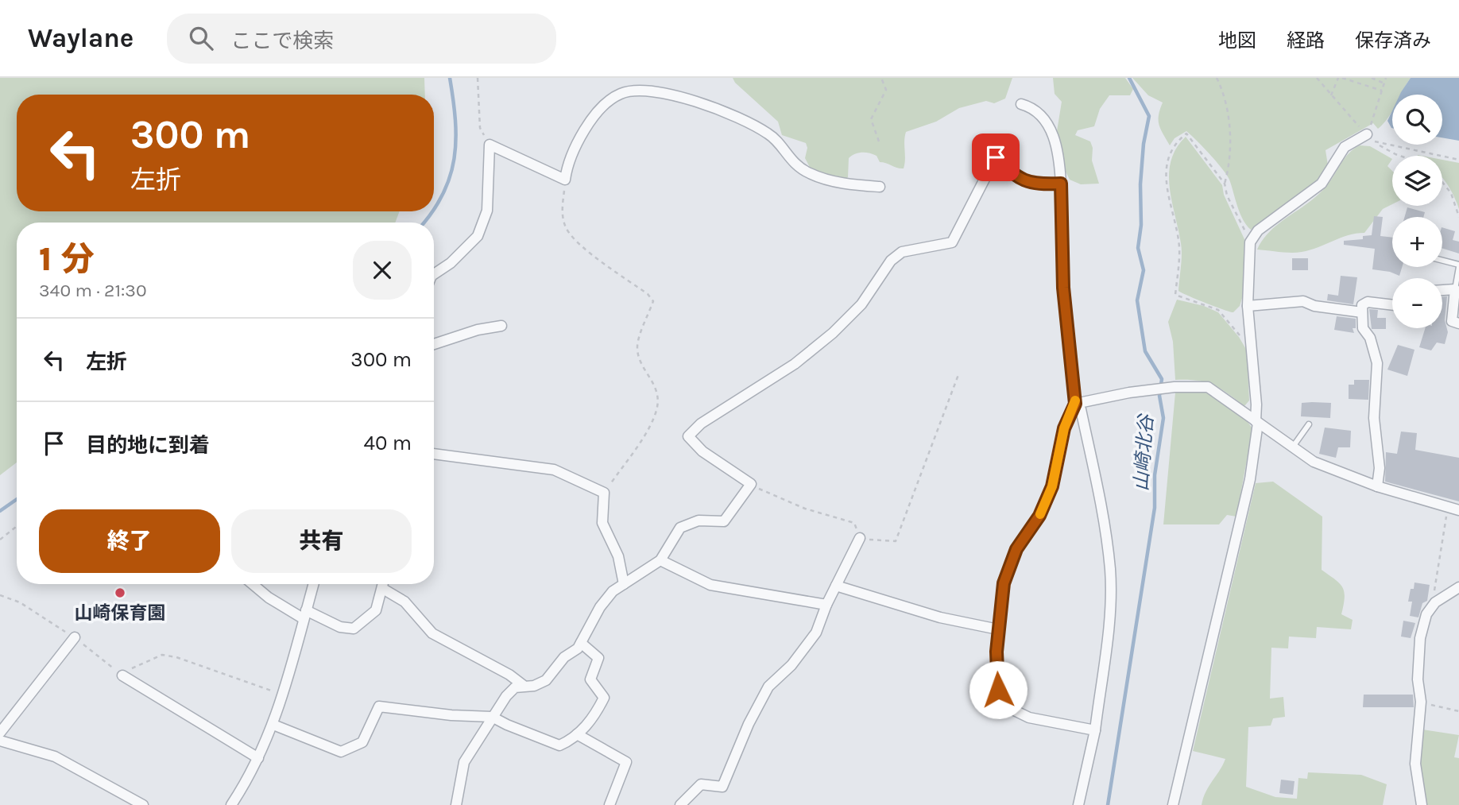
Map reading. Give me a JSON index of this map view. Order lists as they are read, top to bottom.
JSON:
{
  "water": ["山崎北谷"],
  "places": ["山崎保育園"],
  "page": {
    "header": "Waylane",
    "search": "ここで検索",
    "nav": ["地図", "経路", "保存済み"],
    "map_buttons": ["+", "−"],
    "turn": ["300 m", "左折"],
    "heading": ["1 分", "340 m · 21:30"],
    "list": [
      {
        "name": "左折",
        "value": "300 m"
      },
      {
        "name": "目的地に到着",
        "value": "40 m"
      }
    ],
    "buttons": ["終了", "共有"]
  }
}
